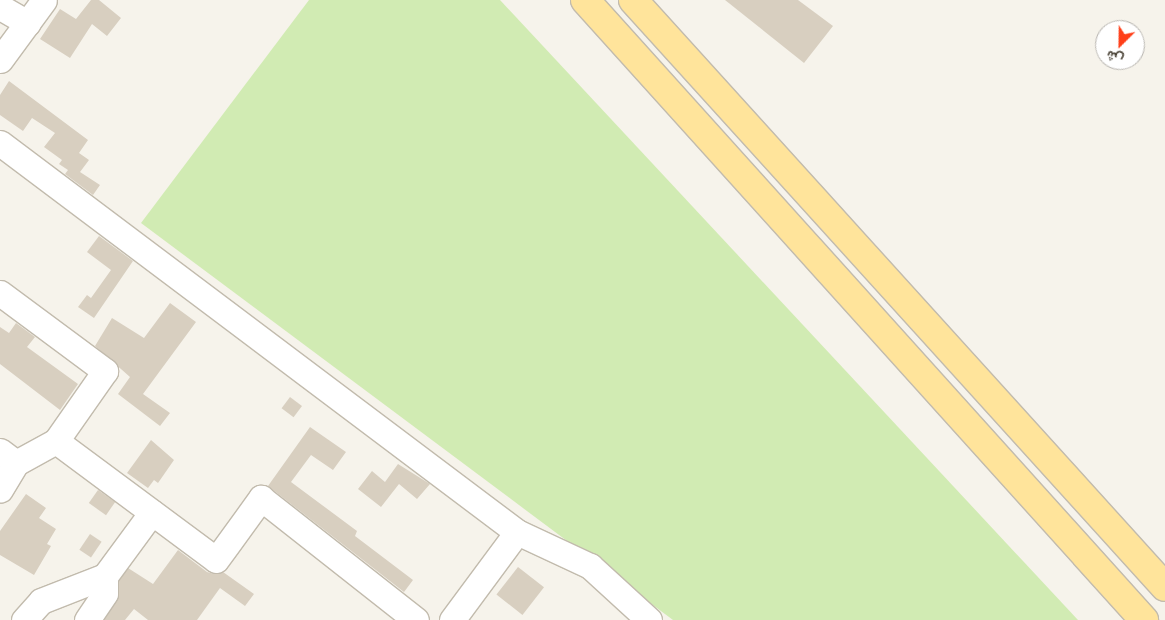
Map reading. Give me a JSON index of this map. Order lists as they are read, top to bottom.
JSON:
{
  "north": "bottom left"
}
